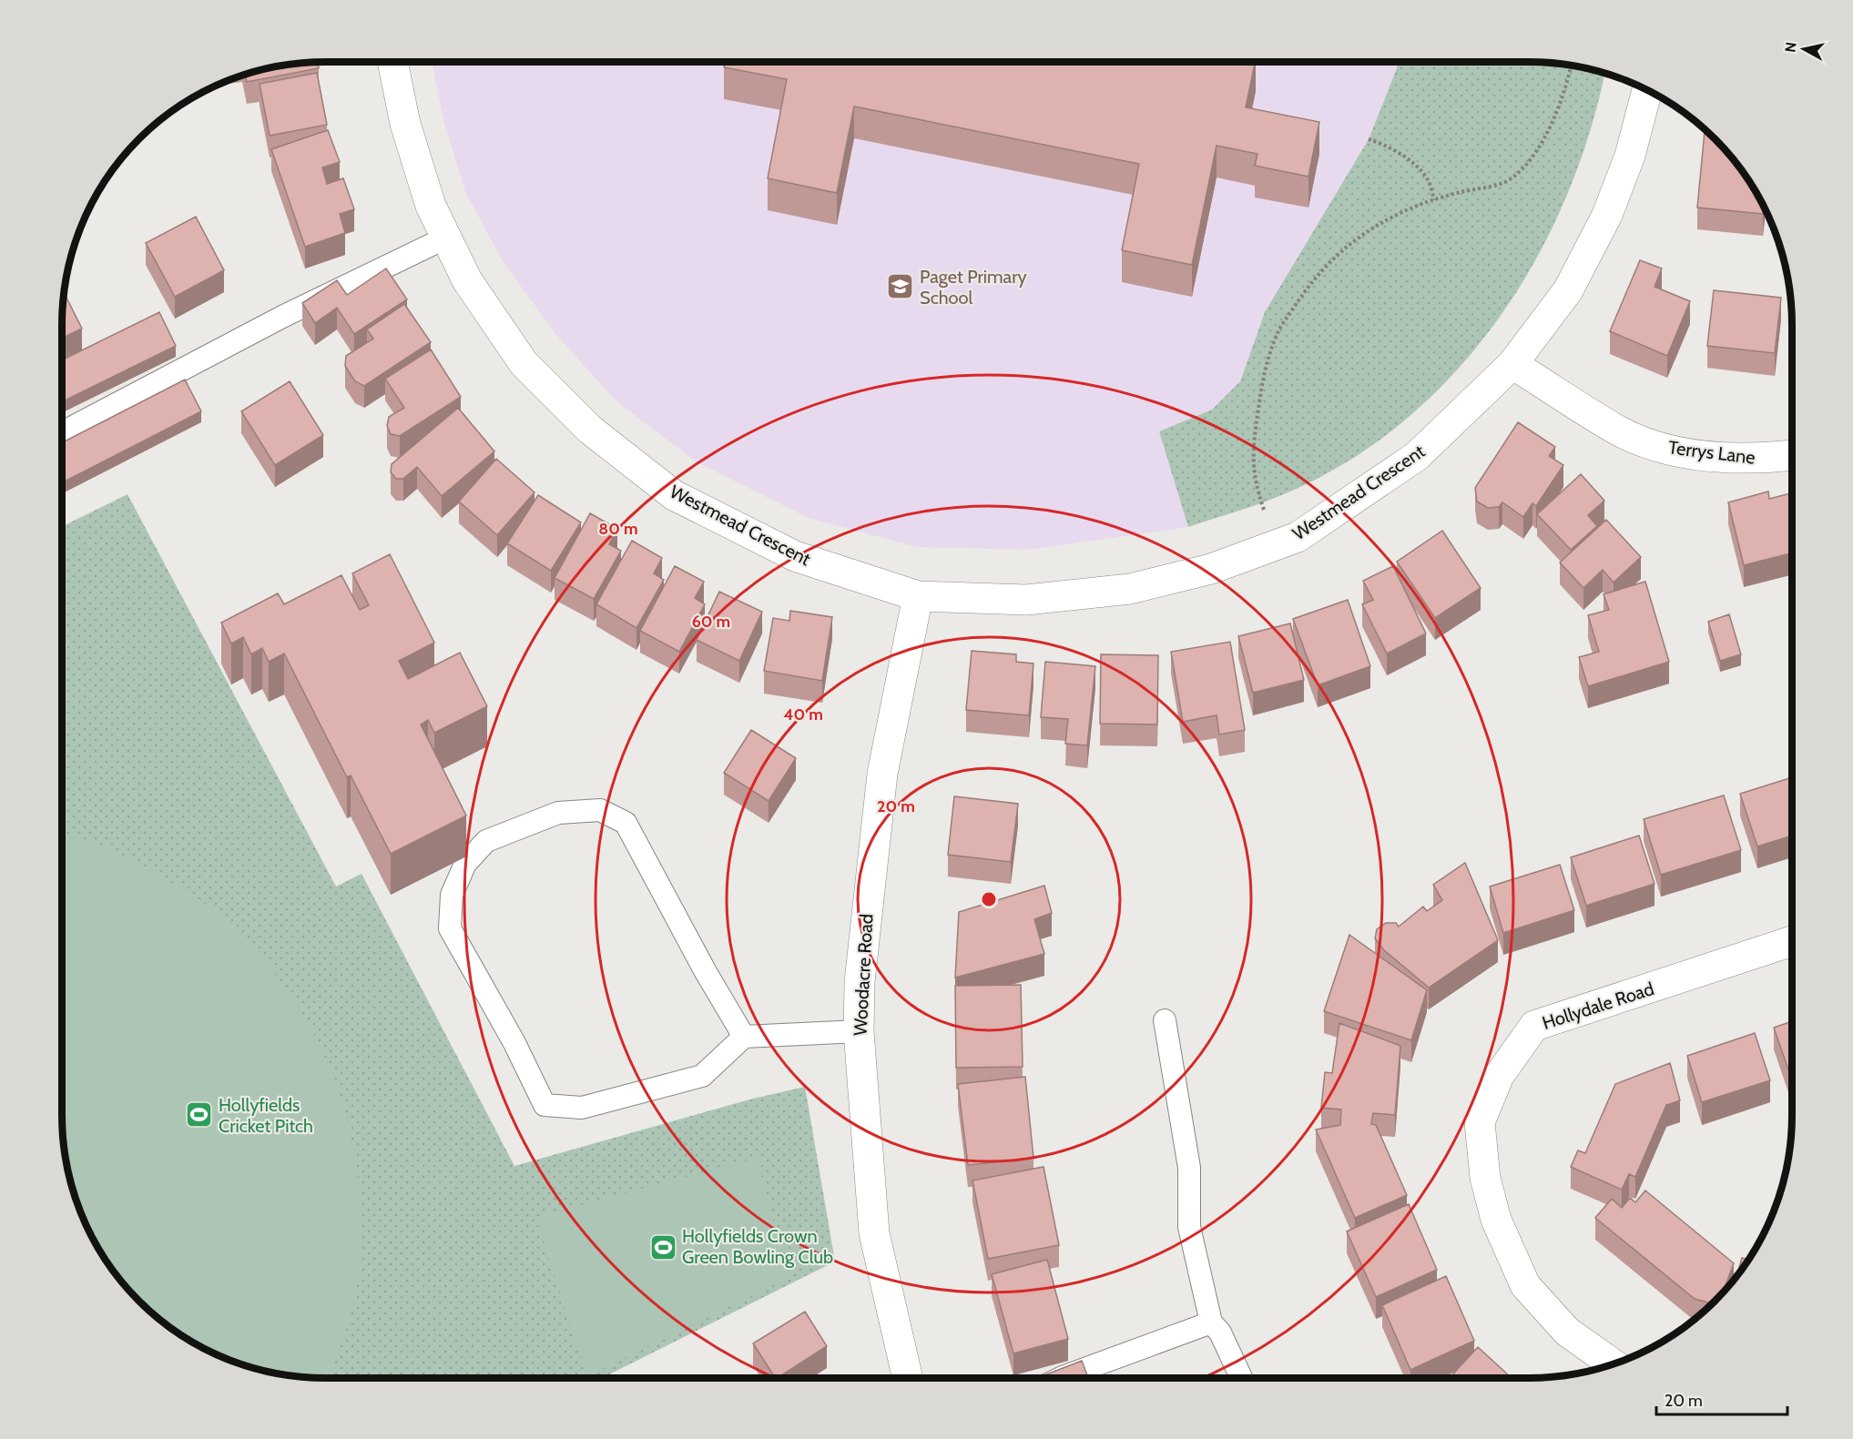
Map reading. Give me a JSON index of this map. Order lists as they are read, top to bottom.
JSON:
{
  "streets": {
    "street": [
      "Terrys Lane",
      "Westmead Crescent",
      "Woodacre Road",
      "Hollydale Road"
    ]
  },
  "crossings": [
    ["Terrys Lane", "Westmead Crescent"],
    ["Westmead Crescent", "Woodacre Road"]
  ],
  "places": {
    "school or university": ["Paget Primary School"],
    "sports": ["Hollyfields Cricket Pitch", "Hollyfields Crown Green Bowling Club"]
  },
  "scale_bar": "20 m",
  "north": "left",
  "rings": [
    "80 m",
    "60 m",
    "40 m",
    "20 m"
  ]
}
